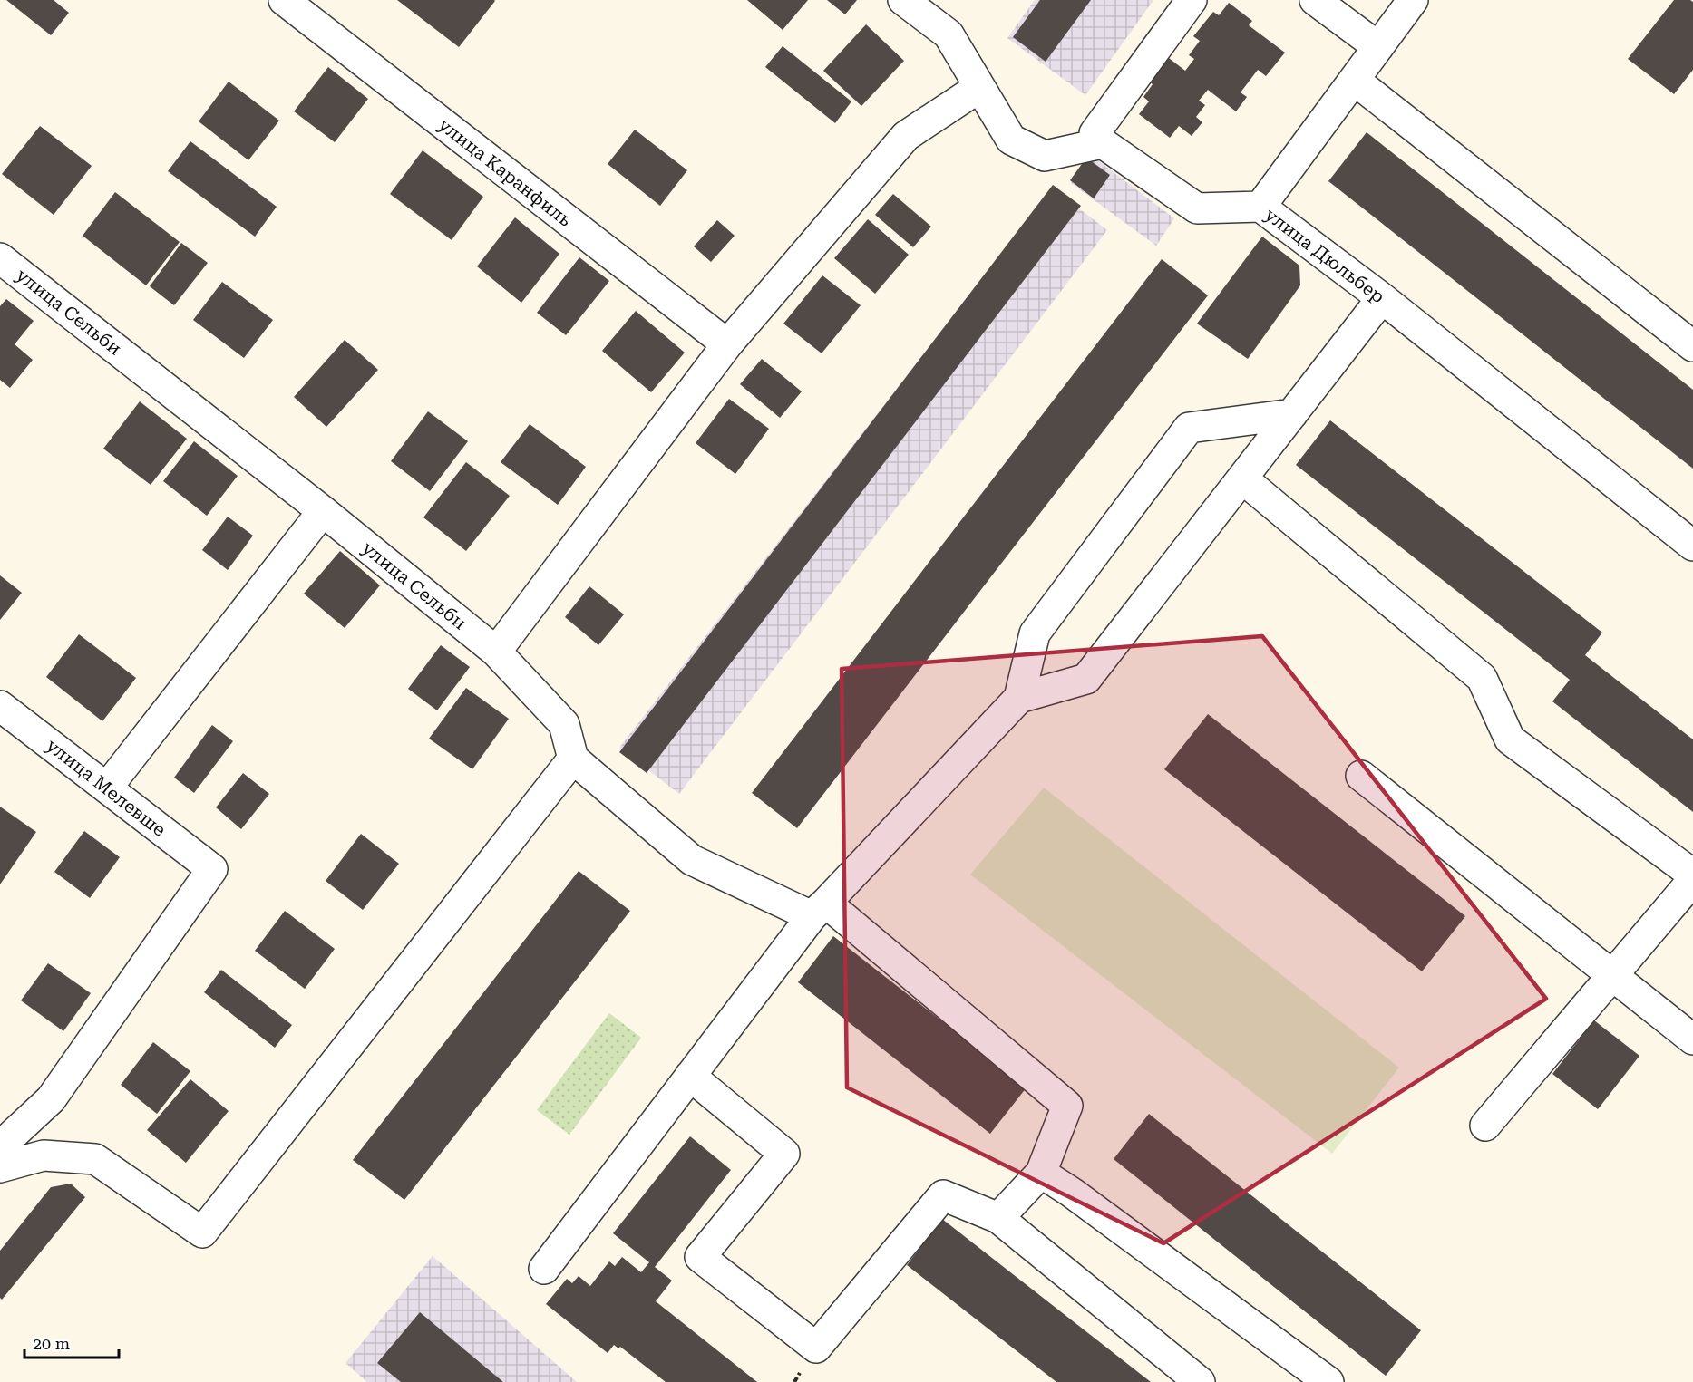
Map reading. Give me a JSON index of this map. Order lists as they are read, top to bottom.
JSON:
{
  "streets": {
    "street": [
      "улица Каранфиль",
      "улица Дюльбер",
      "улица Сельби",
      "улица Мелевше"
    ]
  },
  "scale_bar": "20 m"
}
